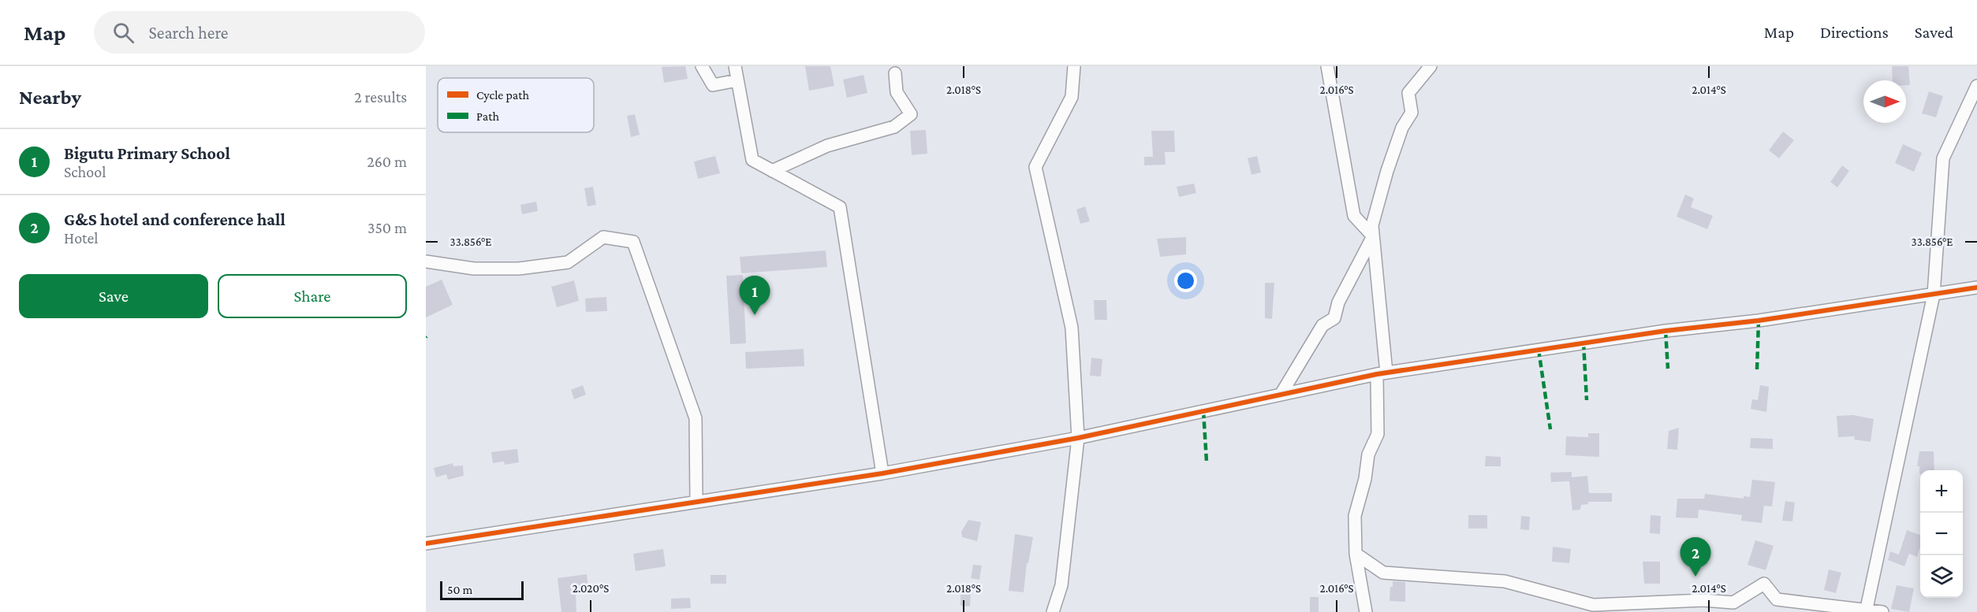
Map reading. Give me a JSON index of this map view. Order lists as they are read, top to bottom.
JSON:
{
  "legend": ["Cycle path", "Path"],
  "scale_bar": "50 m",
  "north": "right",
  "page": {
    "header": "Map",
    "search": "Search here",
    "nav": ["Map", "Directions", "Saved"],
    "heading": ["Nearby", "2 results"],
    "list": [
      {
        "mark": "1",
        "name": "Bigutu Primary School",
        "note": "School",
        "value": "260 m"
      },
      {
        "mark": "2",
        "name": "G&S hotel and conference hall",
        "note": "Hotel",
        "value": "350 m"
      }
    ],
    "buttons": ["Save", "Share"],
    "pins": ["1", "2"],
    "map_buttons": ["+", "−"],
    "scale": "50 m"
  },
  "coordinates": [
    "2.018°S",
    "2.016°S",
    "2.014°S",
    "33.856°E",
    "2.020°S"
  ]
}
